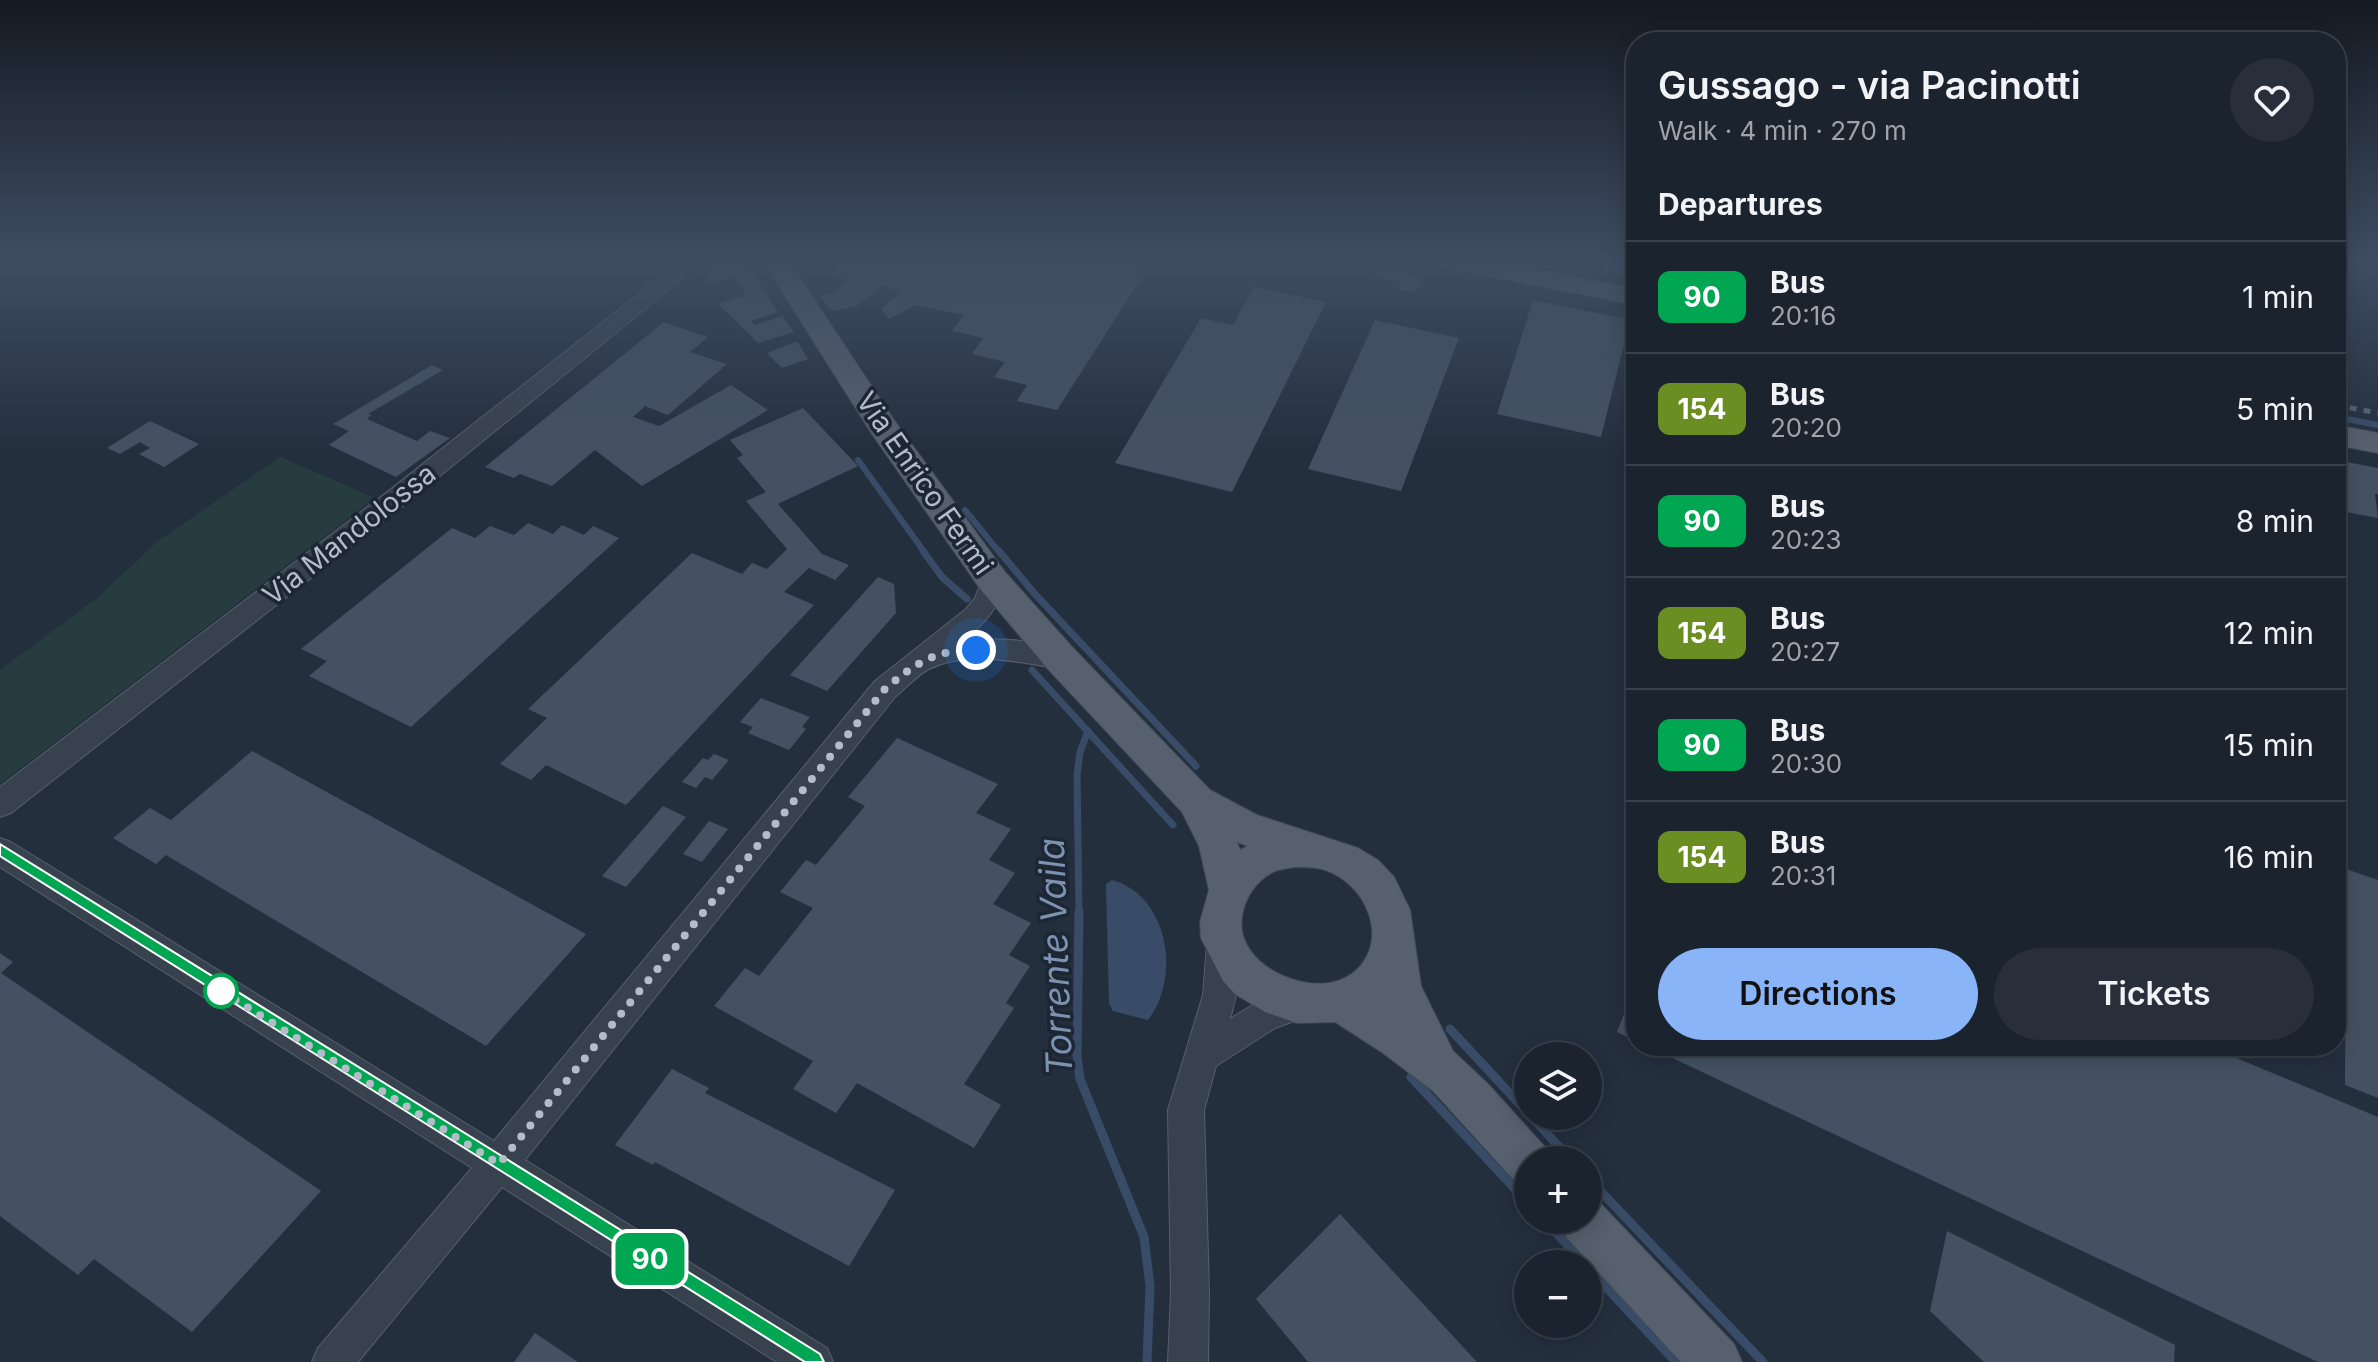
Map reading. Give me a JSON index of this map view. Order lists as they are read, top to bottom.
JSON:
{
  "streets": {
    "main road": ["Via Enrico Fermi"],
    "street": ["Via Mandolossa"]
  },
  "water": ["Torrente Vaila"],
  "lines": ["bus line 90"],
  "page": {
    "on_map": "90",
    "heading": [
      ["Gussago - via Pacinotti", "Walk · 4 min · 270 m"],
      "Departures"
    ],
    "list": [
      {
        "mark": "90",
        "name": "Bus",
        "note": "20:16",
        "value": "1 min"
      },
      {
        "mark": "154",
        "name": "Bus",
        "note": "20:20",
        "value": "5 min"
      },
      {
        "mark": "90",
        "name": "Bus",
        "note": "20:23",
        "value": "8 min"
      },
      {
        "mark": "154",
        "name": "Bus",
        "note": "20:27",
        "value": "12 min"
      },
      {
        "mark": "90",
        "name": "Bus",
        "note": "20:30",
        "value": "15 min"
      },
      {
        "mark": "154",
        "name": "Bus",
        "note": "20:31",
        "value": "16 min"
      }
    ],
    "buttons": ["Directions", "Tickets"],
    "map_buttons": ["+", "−"]
  }
}
